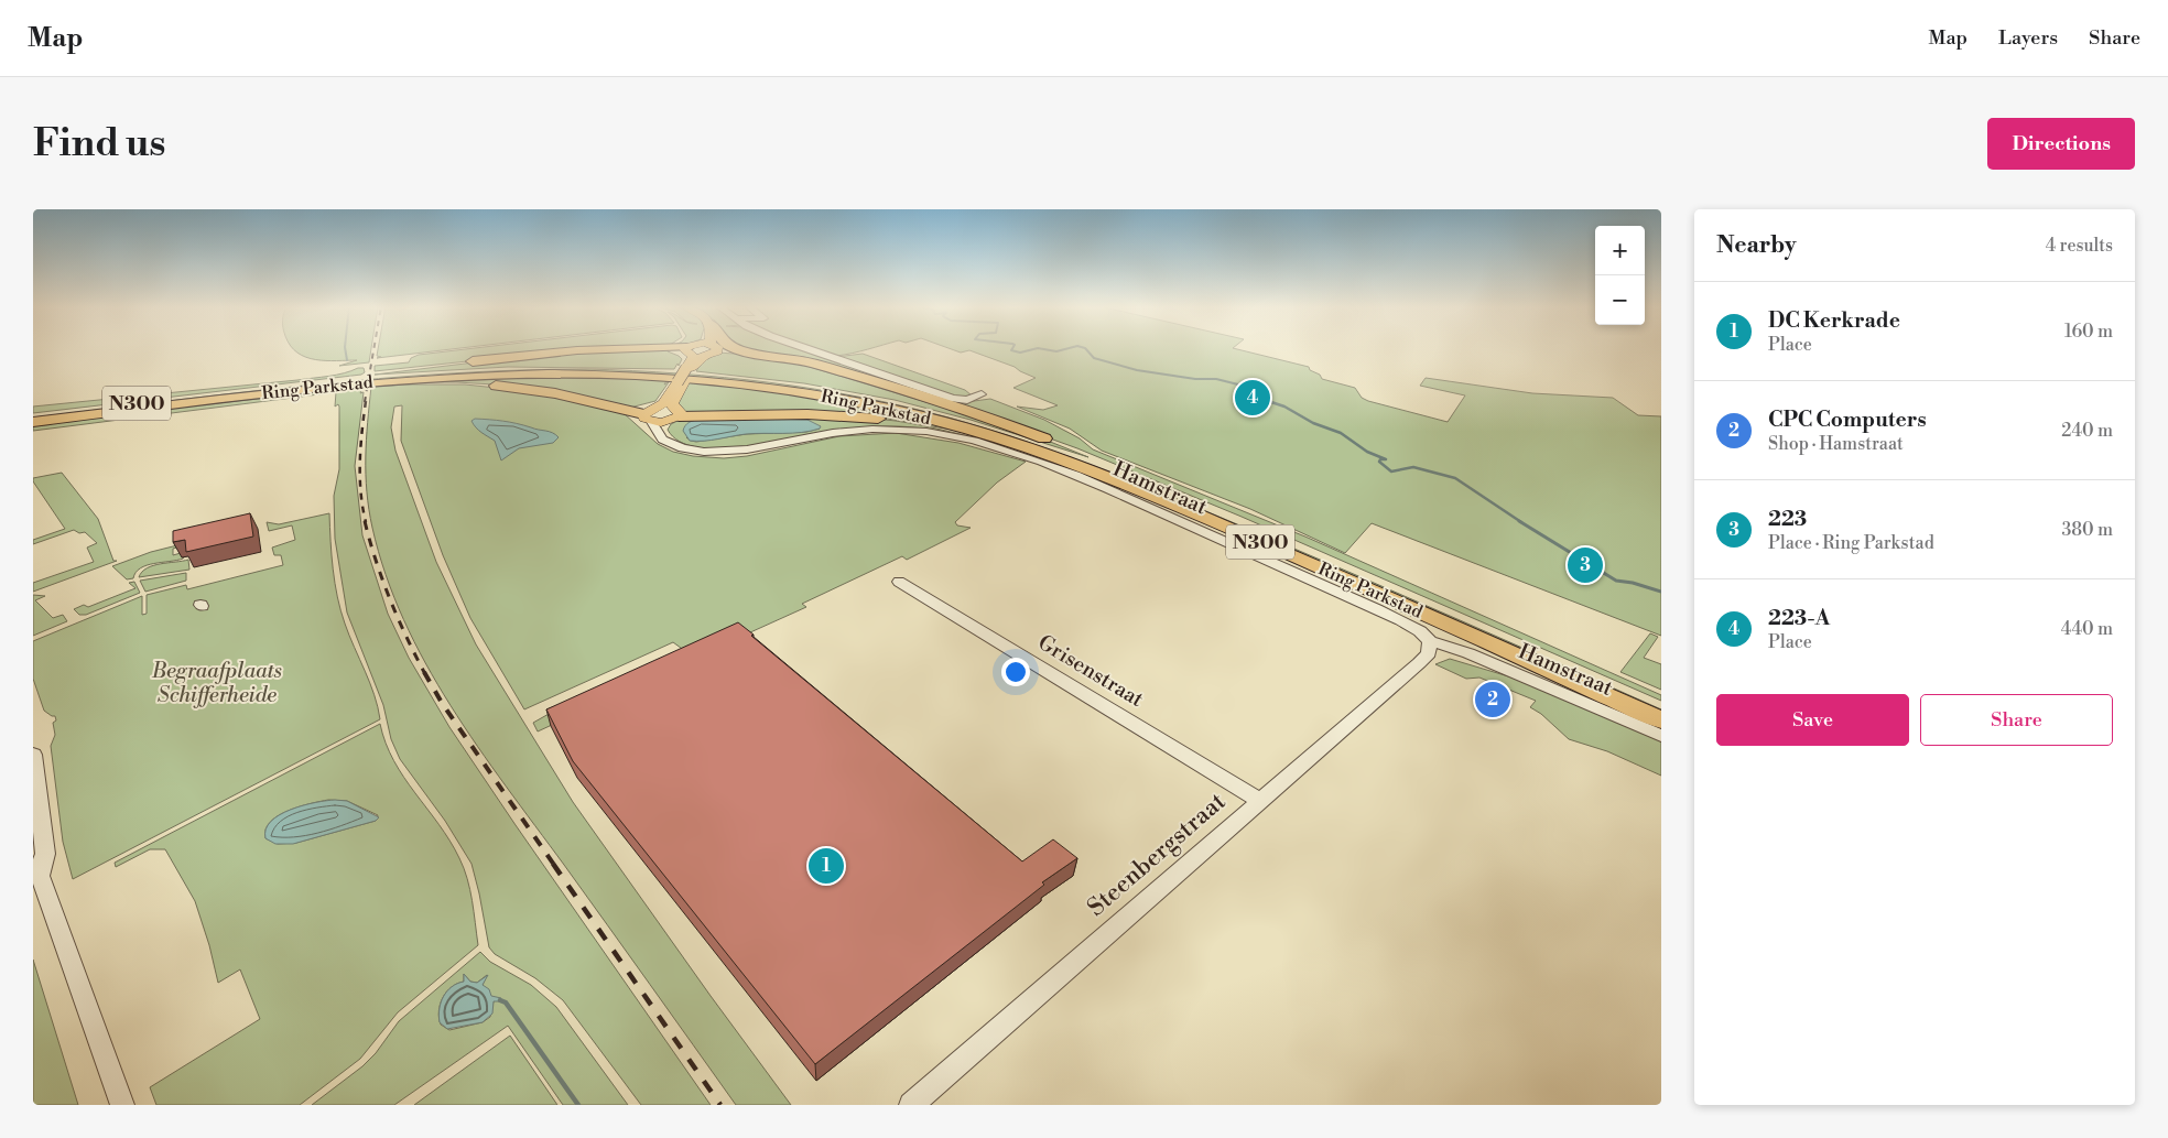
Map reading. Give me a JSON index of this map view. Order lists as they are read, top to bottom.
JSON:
{
  "streets": {
    "highway": ["Ring Parkstad", "N300"],
    "street": ["Hamstraat", "Grisenstraat", "Steenbergstraat"]
  },
  "crossings": [
    ["Ring Parkstad", "N300"],
    ["N300", "Hamstraat"],
    ["Hamstraat", "Steenbergstraat"],
    ["Grisenstraat", "Steenbergstraat"]
  ],
  "parks": ["Begraafplaats Schifferheide"],
  "page": {
    "header": "Map",
    "nav": ["Map", "Layers", "Share"],
    "buttons": [
      "Directions",
      ["Save", "Share"]
    ],
    "title": "Find us",
    "heading": ["Nearby", "4 results"],
    "map_buttons": ["+", "−"],
    "list": [
      {
        "mark": "1",
        "name": "DC Kerkrade",
        "note": "Place",
        "value": "160 m"
      },
      {
        "mark": "2",
        "name": "CPC Computers",
        "note": "Shop · Hamstraat",
        "value": "240 m"
      },
      {
        "mark": "3",
        "name": "223",
        "note": "Place · Ring Parkstad",
        "value": "380 m"
      },
      {
        "mark": "4",
        "name": "223-A",
        "note": "Place",
        "value": "440 m"
      }
    ],
    "pins": [
      "4",
      "3",
      "2",
      "1"
    ]
  }
}
